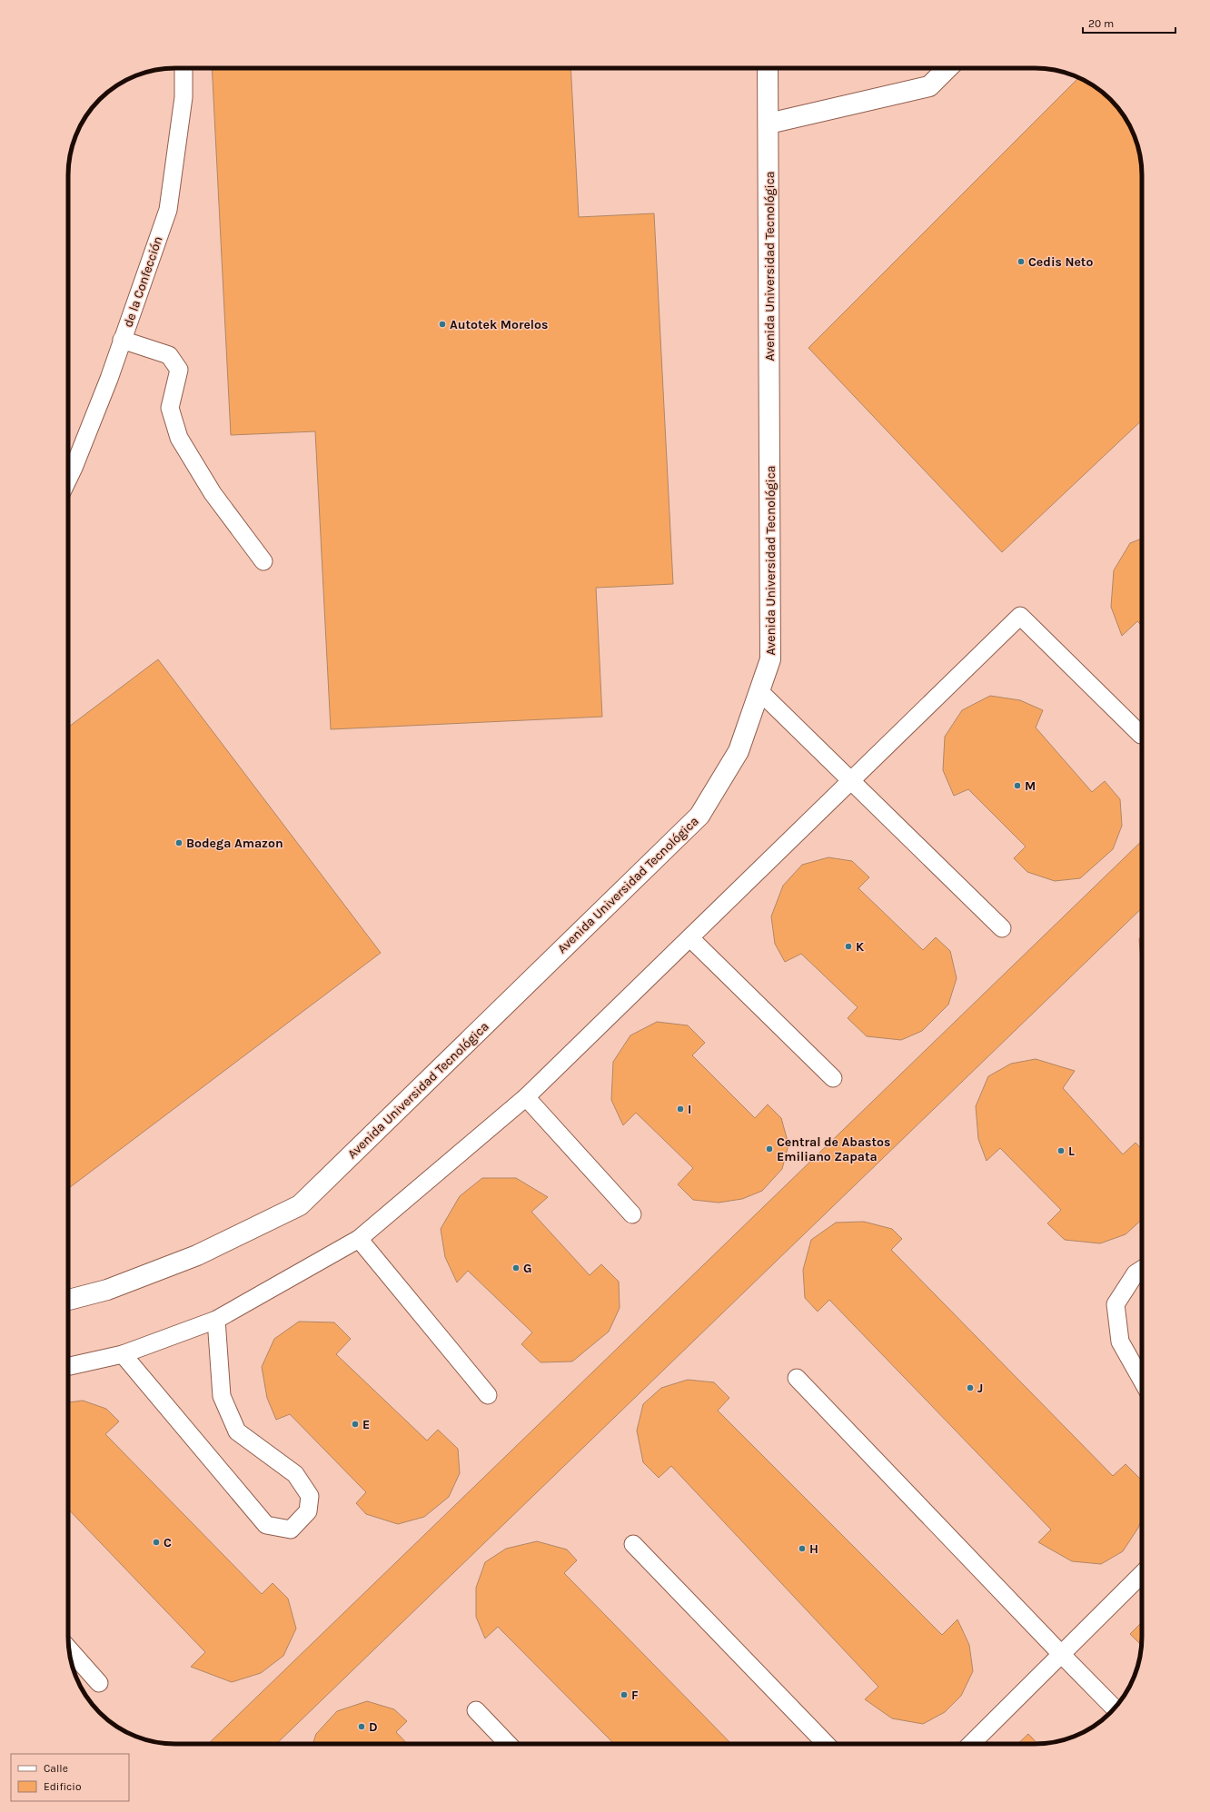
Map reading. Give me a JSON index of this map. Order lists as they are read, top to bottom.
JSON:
{
  "streets": {
    "street": ["Avenida Universidad Tecnológica"],
    "lane": ["de la Confección"]
  },
  "places": [
    "Cedis Neto",
    "Autotek Morelos",
    "M",
    "Bodega Amazon",
    "K",
    "I",
    "Central de Abastos Emiliano Zapata",
    "L",
    "G",
    "J",
    "E",
    "C",
    "H",
    "F",
    "D"
  ],
  "legend": ["Calle", "Edificio"],
  "scale_bar": "20 m"
}
